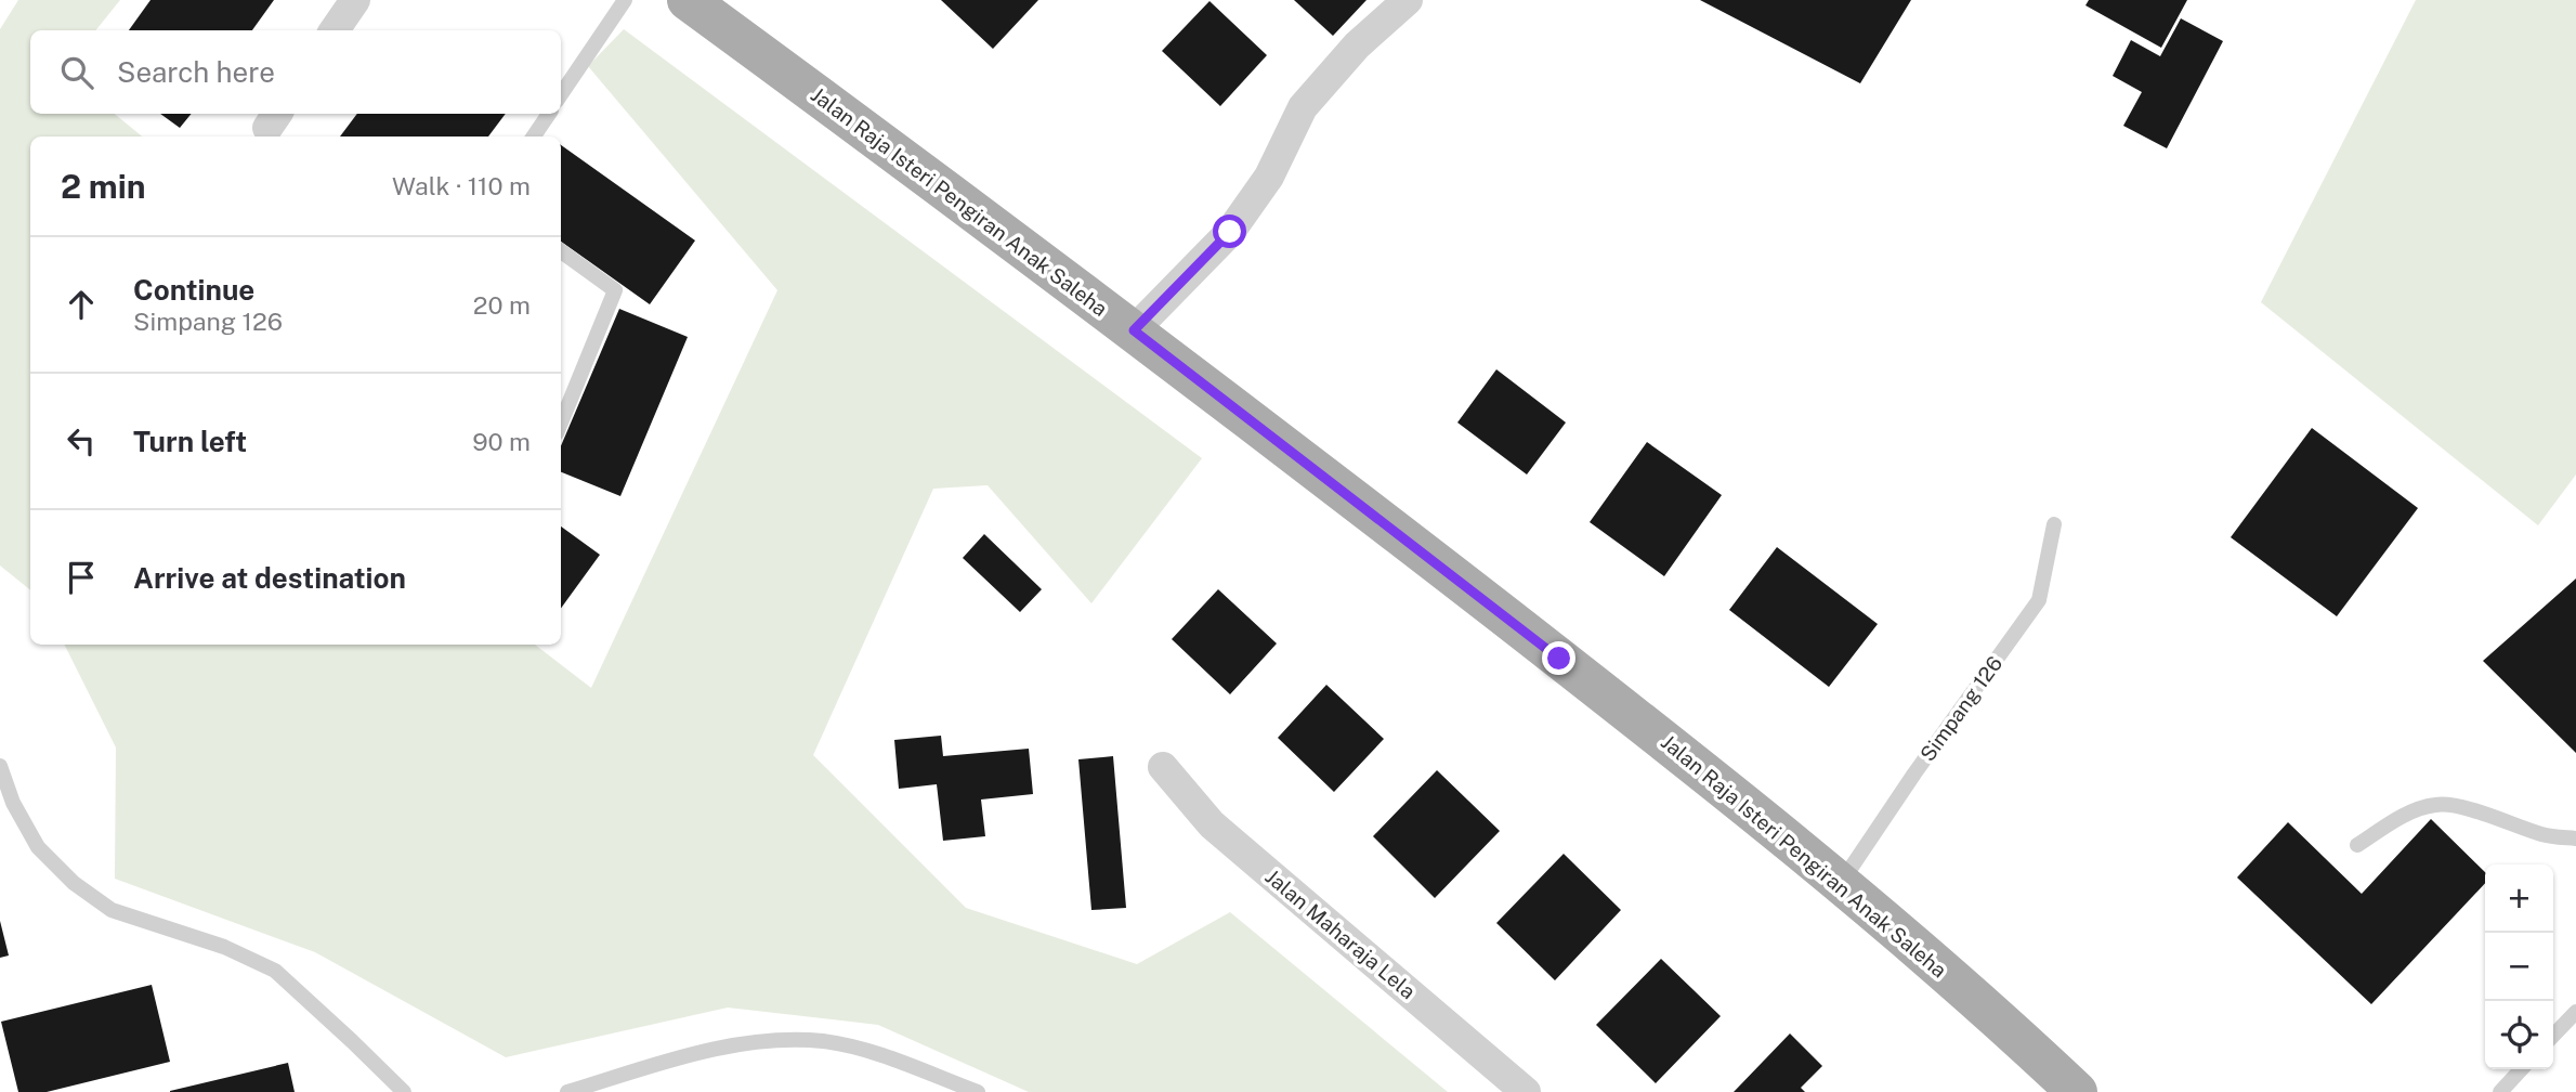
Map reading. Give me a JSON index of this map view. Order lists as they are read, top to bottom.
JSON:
{
  "streets": {
    "main road": ["Jalan Raja Isteri Pengiran Anak Saleha"],
    "street": ["Jalan Maharaja Lela"],
    "lane": ["Simpang 126"]
  },
  "crossings": [
    ["Jalan Raja Isteri Pengiran Anak Saleha", "Simpang 126"]
  ],
  "page": {
    "search": "Search here",
    "heading": ["2 min", "Walk · 110 m"],
    "list": [
      ["Continue", "Simpang 126", "20 m"],
      ["Turn left", "90 m"],
      "Arrive at destination"
    ],
    "map_buttons": ["+", "−"]
  }
}
